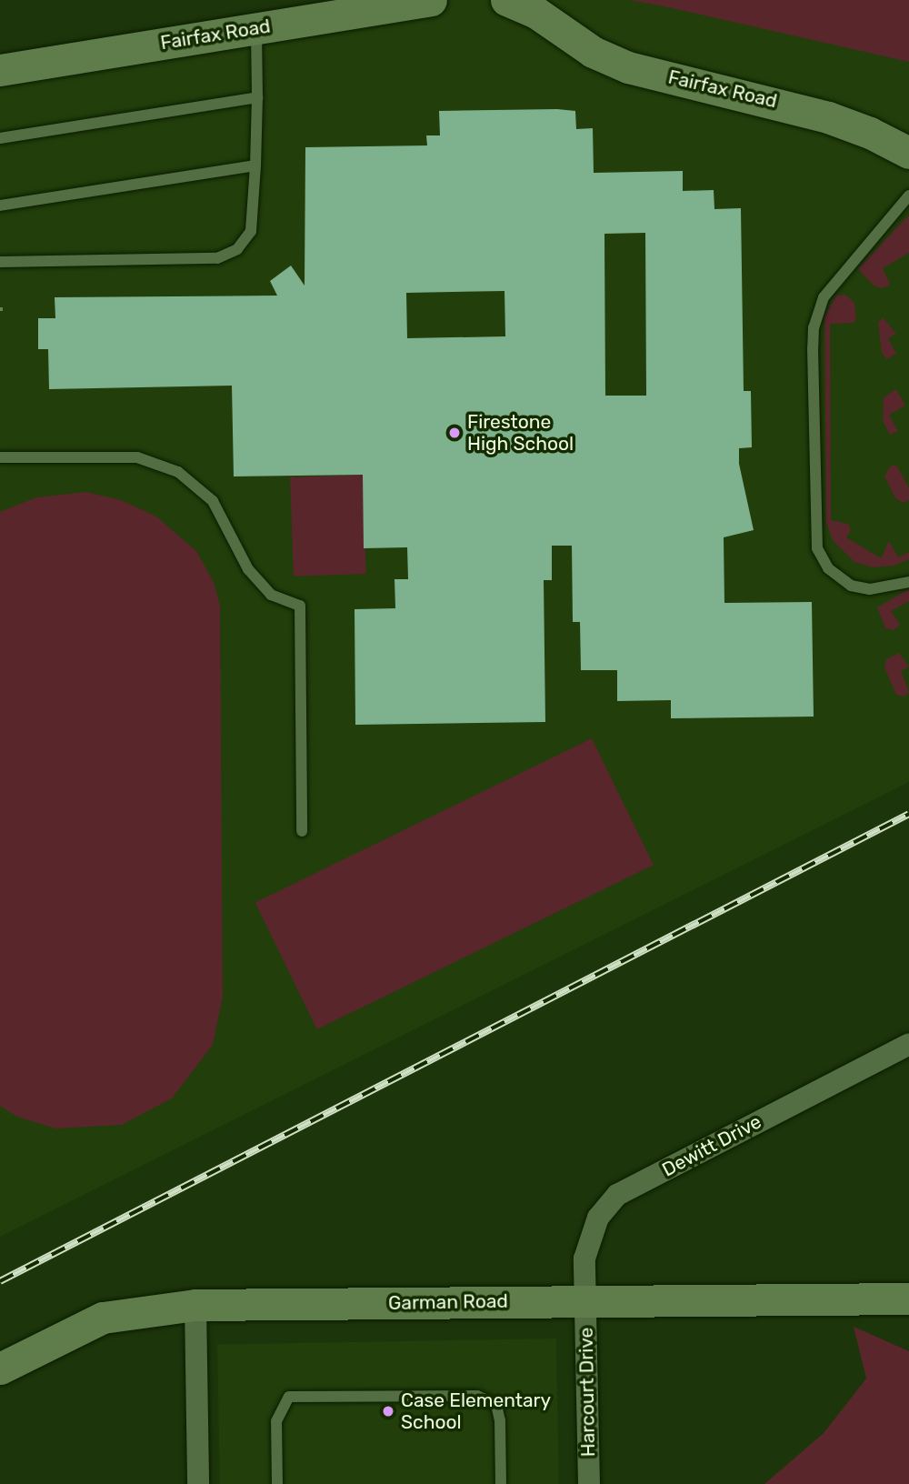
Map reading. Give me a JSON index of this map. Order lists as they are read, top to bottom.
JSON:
{
  "streets": {
    "street": [
      "Fairfax Road",
      "Dewitt Drive",
      "Garman Road",
      "Harcourt Drive"
    ]
  },
  "crossings": [
    ["Dewitt Drive", "Garman Road"],
    ["Dewitt Drive", "Harcourt Drive"],
    ["Garman Road", "Harcourt Drive"]
  ],
  "places": ["Firestone High School", "Case Elementary School"]
}
